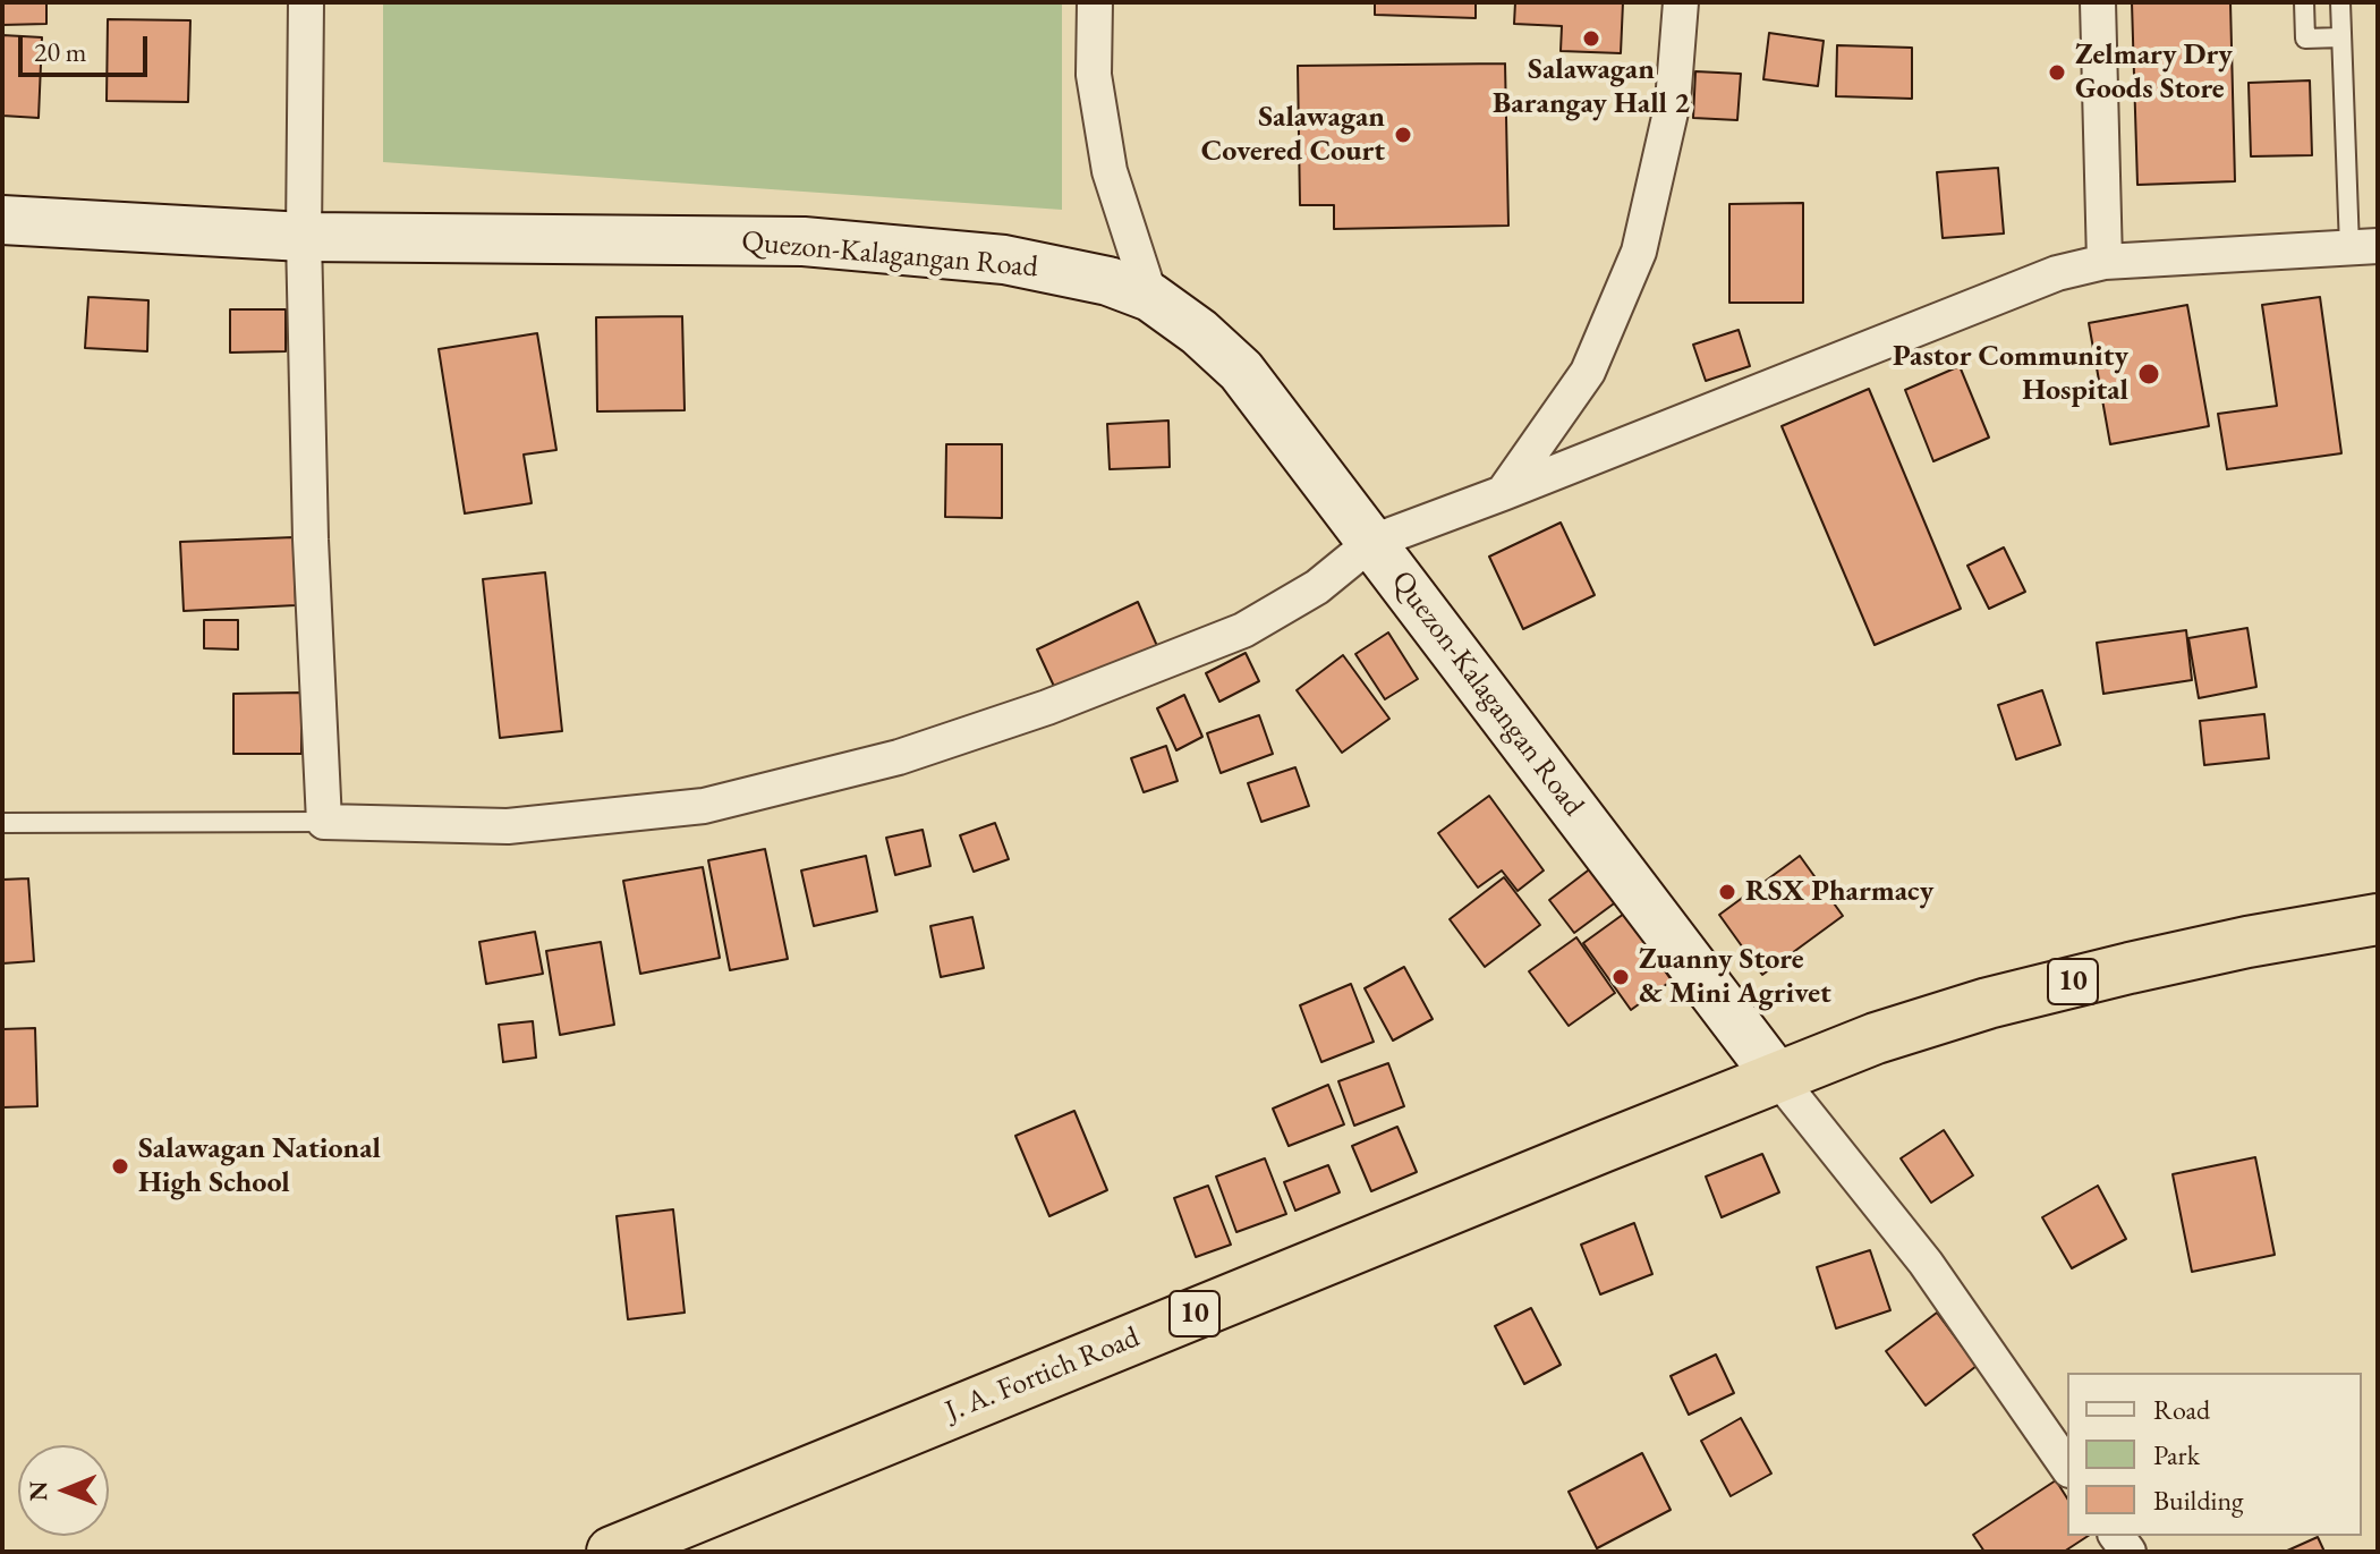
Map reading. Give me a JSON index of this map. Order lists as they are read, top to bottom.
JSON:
{
  "streets": {
    "highway": ["10", "J. A. Fortich Road"],
    "main road": ["Quezon-Kalagangan Road"]
  },
  "crossings": [
    ["Quezon-Kalagangan Road", "10"],
    ["Quezon-Kalagangan Road", "J. A. Fortich Road"],
    ["10", "J. A. Fortich Road"]
  ],
  "places": [
    "Salawagan Barangay Hall 2",
    "Zelmary Dry Goods Store",
    "Salawagan Covered Court",
    "Pastor Community Hospital",
    "RSX Pharmacy",
    "Zuanny Store & Mini Agrivet",
    "Salawagan National High School"
  ],
  "legend": ["Road", "Park", "Building"],
  "scale_bar": "20 m",
  "north": "left"
}
